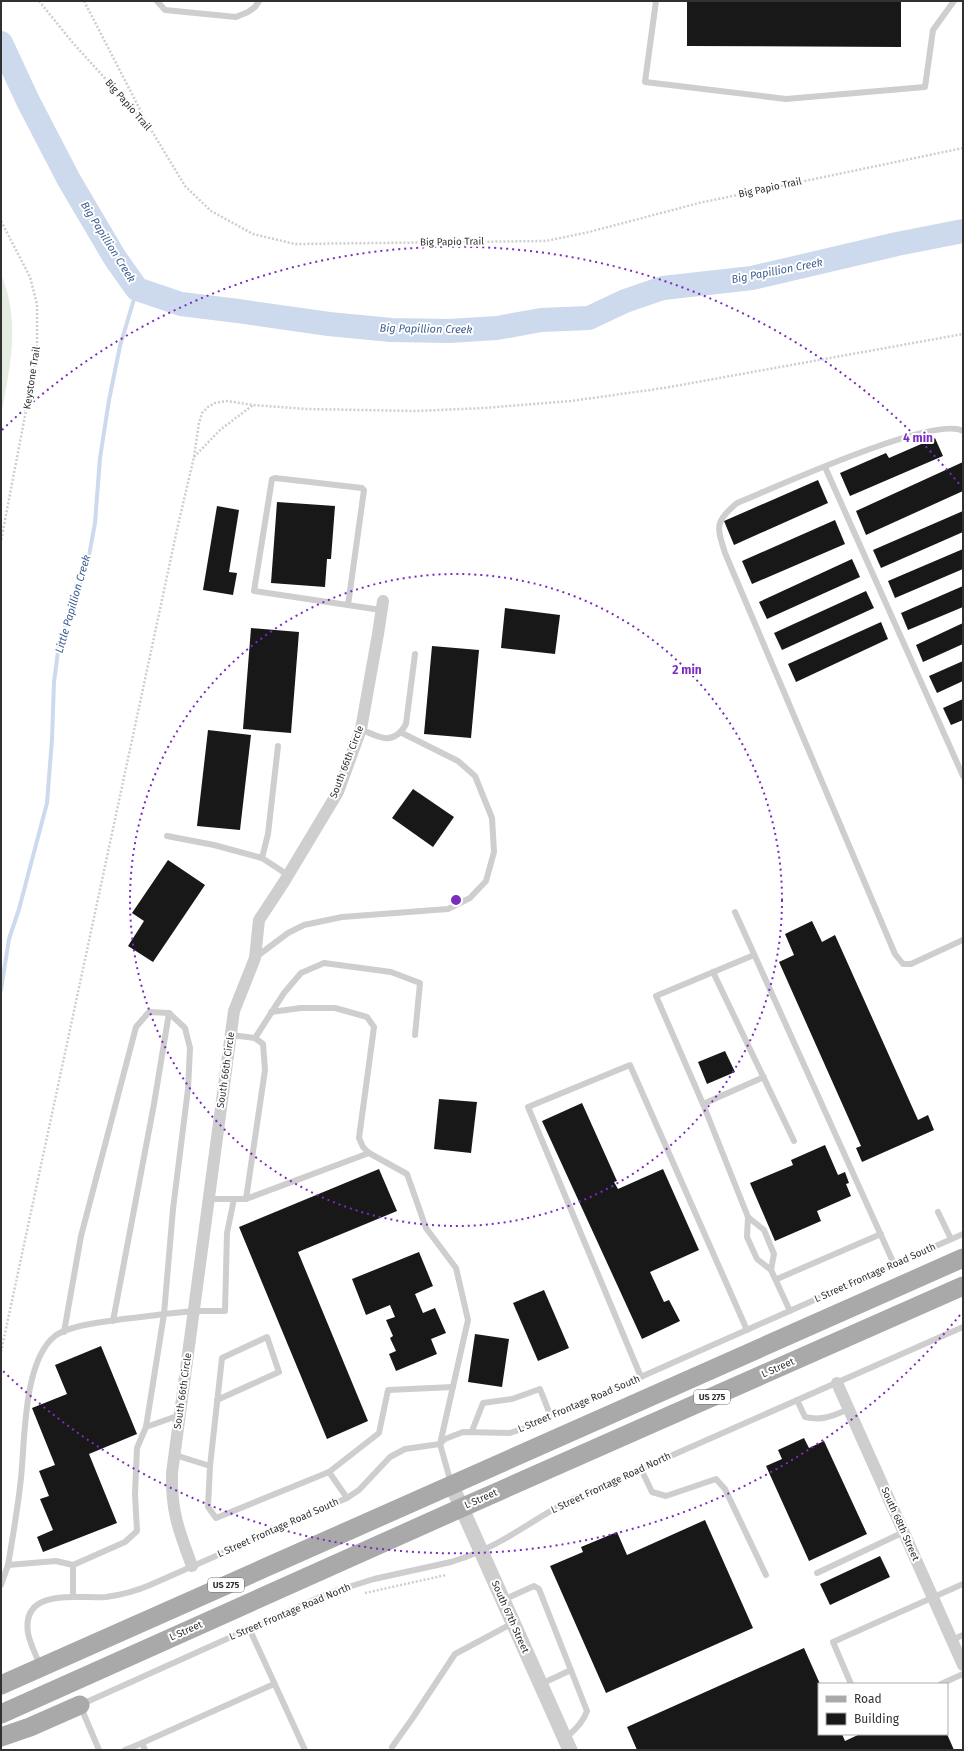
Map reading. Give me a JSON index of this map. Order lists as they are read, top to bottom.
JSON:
{
  "streets": {
    "main road": ["L Street", "US 275"],
    "street": ["South 66th Circle", "South 68th Street", "South 67th Street"],
    "lane": ["L Street Frontage Road South", "L Street Frontage Road North"],
    "path": ["Big Papio Trail", "Keystone Trail"]
  },
  "crossings": [
    ["South 66th Circle", "L Street Frontage Road South"],
    ["L Street Frontage Road South", "US 275"],
    ["L Street", "South 67th Street"],
    ["US 275", "South 67th Street"],
    ["L Street Frontage Road North", "South 68th Street"],
    ["L Street Frontage Road North", "South 67th Street"]
  ],
  "water": ["Big Papillion Creek", "Little Papillion Creek"],
  "legend": ["Road", "Building"],
  "rings": ["4 min", "2 min"]
}
